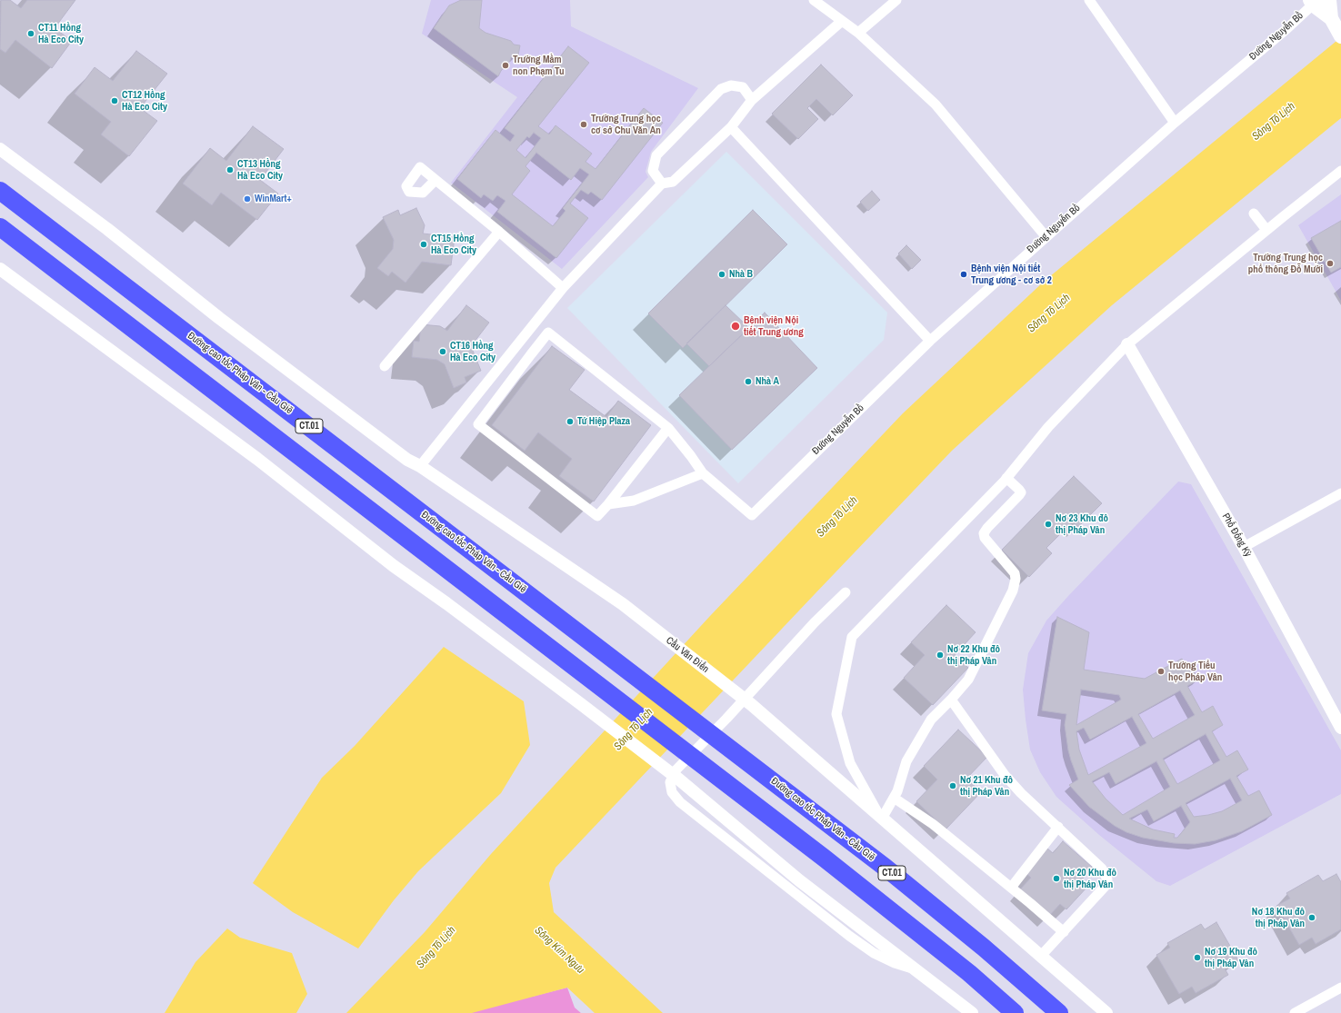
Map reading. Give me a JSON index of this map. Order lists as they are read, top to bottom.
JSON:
{
  "streets": {
    "highway": ["Đường cao tốc Pháp Vân - Cầu Giẽ", "CT.01"],
    "street": ["Đường Nguyễn Bồ", "Phố Đống Kỳ", "Cầu Văn Điển"]
  },
  "water": ["Sông Tô Lịch", "Sông Kim Ngưu"],
  "places": [
    "CT11 Hồng Hà Eco City",
    "Trường Mầm non Phạm Tu",
    "CT12 Hồng Hà Eco City",
    "Trường Trung học cơ sở Chu Văn An",
    "CT13 Hồng Hà Eco City",
    "WinMart+",
    "CT15 Hồng Hà Eco City",
    "Trường Trung học phổ thông Đỗ Mười",
    "Nhà B",
    "Bệnh viện Nội tiết Trung ương - cơ sở 2",
    "Bệnh viện Nội tiết Trung ương",
    "CT16 Hồng Hà Eco City",
    "Nhà A",
    "Tứ Hiệp Plaza",
    "Nơ 23 Khu đô thị Pháp Vân",
    "Nơ 22 Khu đô thị Pháp Vân",
    "Trường Tiểu học Pháp Vân",
    "Nơ 21 Khu đô thị Pháp Vân",
    "Nơ 20 Khu đô thị Pháp Vân",
    "Nơ 18 Khu đô thị Pháp Vân",
    "Nơ 19 Khu đô thị Pháp Vân"
  ]
}
